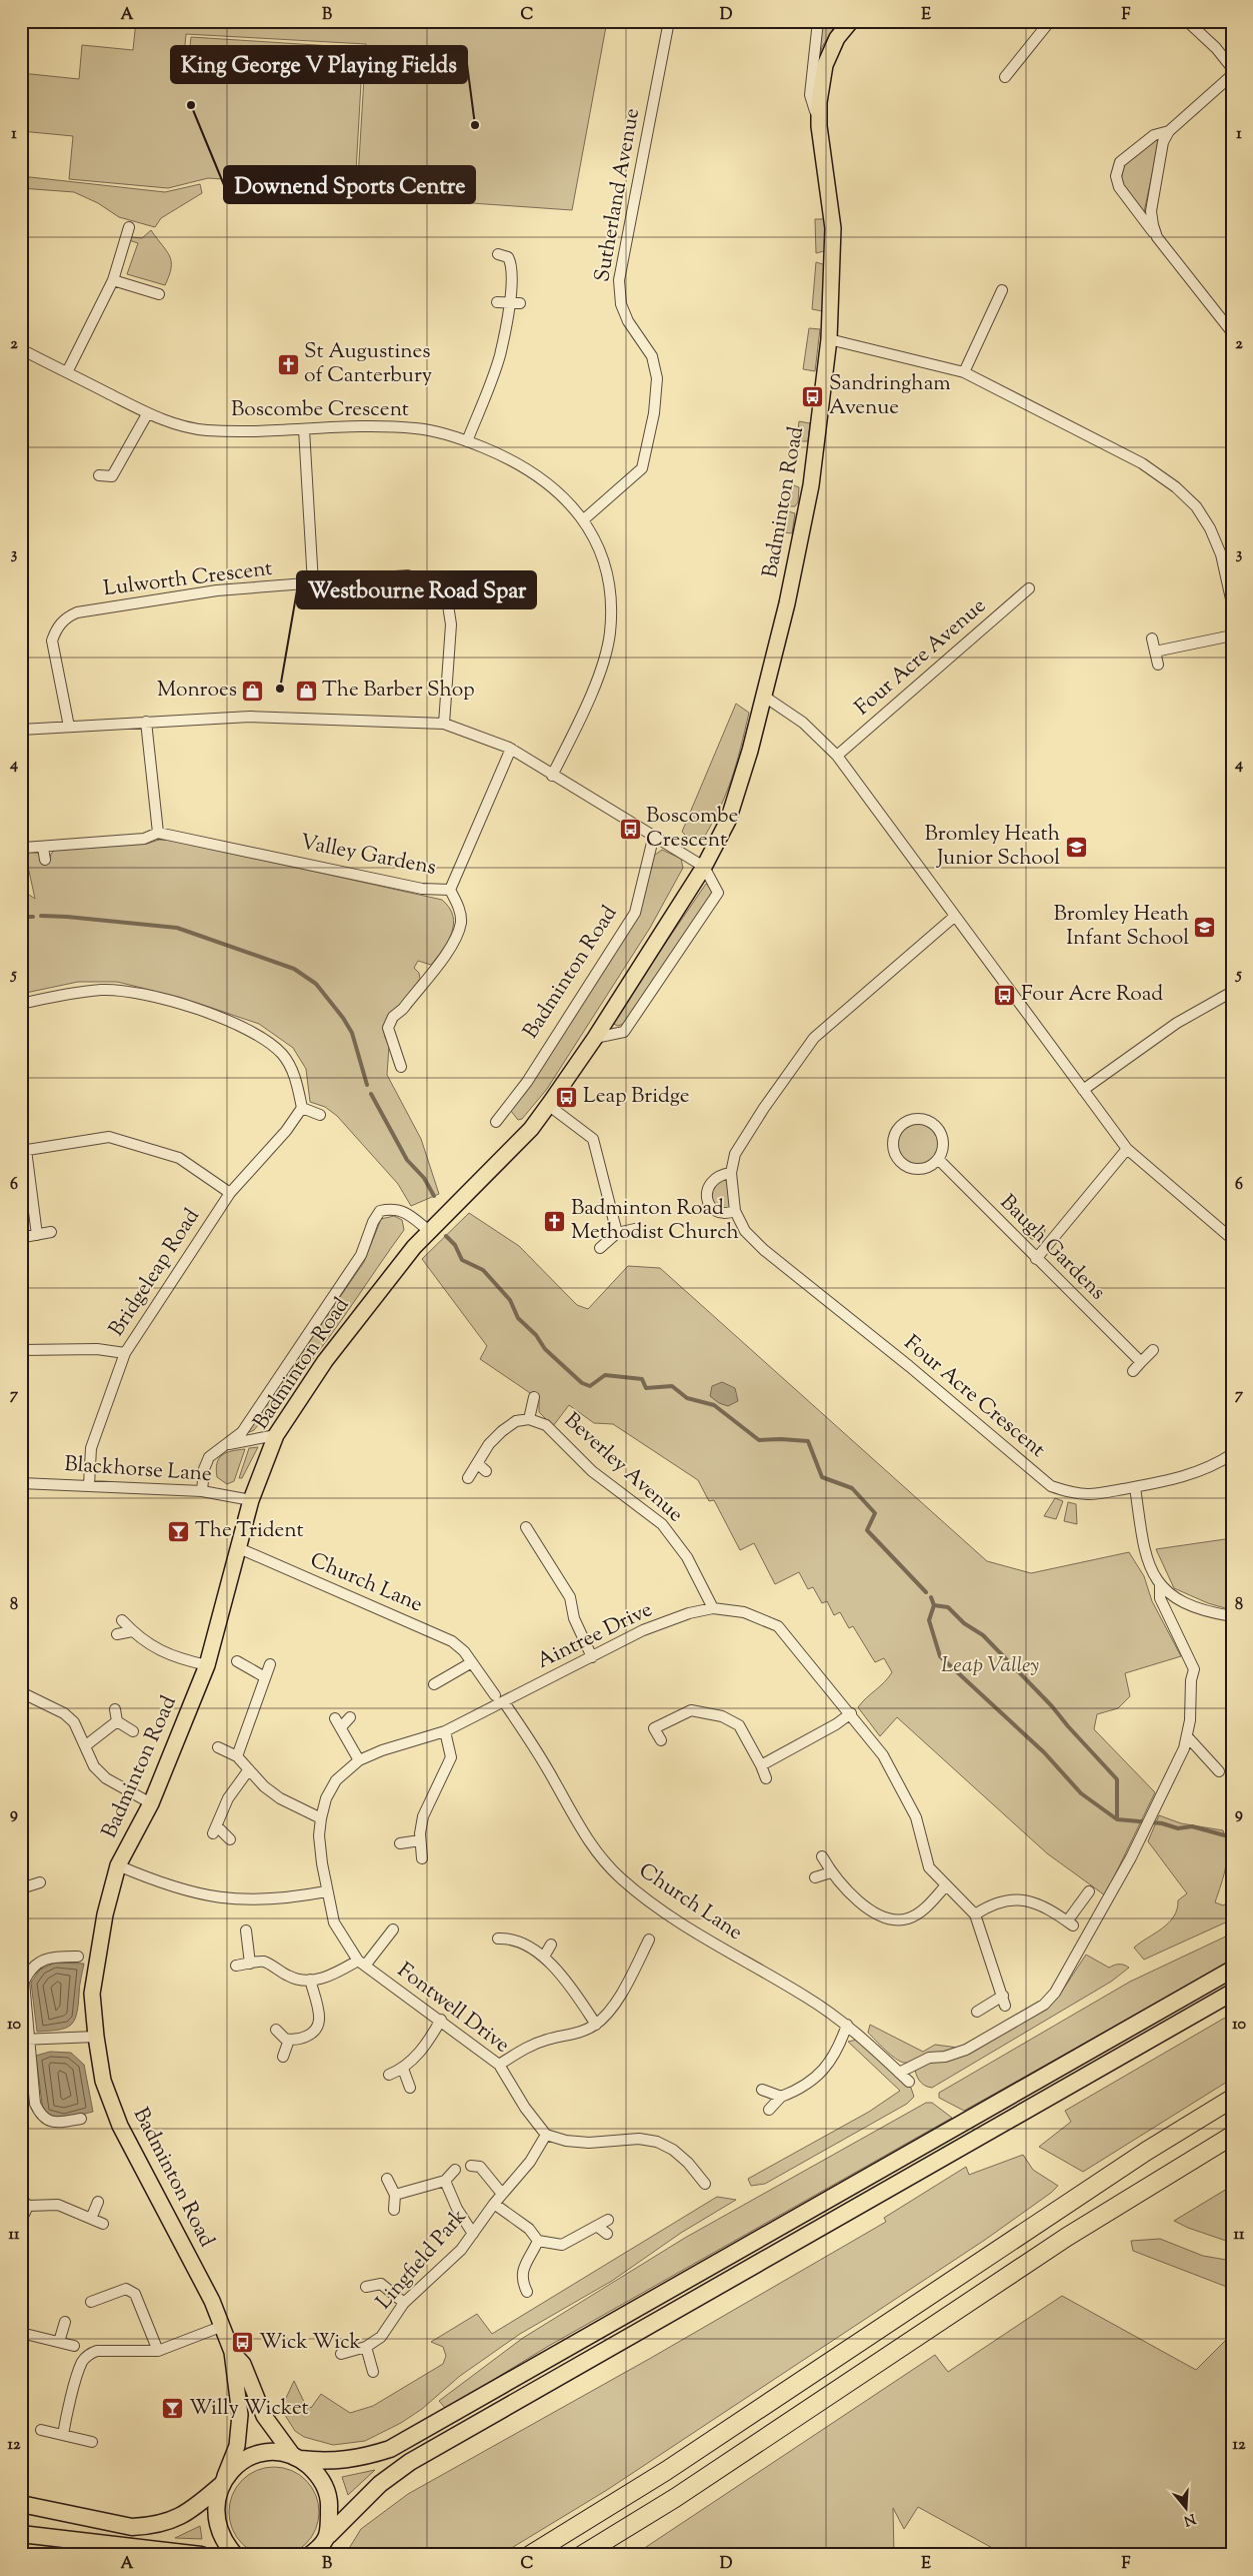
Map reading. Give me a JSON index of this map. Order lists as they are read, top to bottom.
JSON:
{
  "streets": {
    "main road": ["Badminton Road"],
    "street": [
      "Sutherland Avenue",
      "Boscombe Crescent",
      "Lulworth Crescent",
      "Four Acre Avenue",
      "Valley Gardens",
      "Baugh Gardens",
      "Bridgeleap Road",
      "Four Acre Crescent",
      "Beverley Avenue",
      "Blackhorse Lane",
      "Church Lane",
      "Aintree Drive",
      "Fontwell Drive",
      "Lingfield Park"
    ]
  },
  "crossings": [
    ["Sutherland Avenue", "Boscombe Crescent"],
    ["Badminton Road", "Blackhorse Lane"],
    ["Badminton Road", "Church Lane"],
    ["Bridgeleap Road", "Blackhorse Lane"],
    ["Beverley Avenue", "Aintree Drive"],
    ["Church Lane", "Aintree Drive"],
    ["Aintree Drive", "Fontwell Drive"],
    ["Fontwell Drive", "Lingfield Park"]
  ],
  "parks": ["Leap Valley"],
  "places": {
    "other": ["Downend Sports Centre", "King George V Playing Fields", "Westbourne Road Spar"],
    "church": ["St Augustines of Canterbury", "Badminton Road Methodist Church"],
    "bus stop": [
      "Sandringham Avenue",
      "Boscombe Crescent",
      "Four Acre Road",
      "Leap Bridge",
      "Wick Wick"
    ],
    "shop": ["Monroes", "The Barber Shop"],
    "school or university": ["Bromley Heath Junior School", "Bromley Heath Infant School"],
    "bar": ["The Trident", "Willy Wicket"]
  },
  "north": "bottom",
  "grid": {
    "columns": [
      "A",
      "B",
      "C",
      "D",
      "E",
      "F"
    ],
    "rows": [
      "1",
      "2",
      "3",
      "4",
      "5",
      "6",
      "7",
      "8",
      "9",
      "10",
      "11",
      "12"
    ]
  }
}
